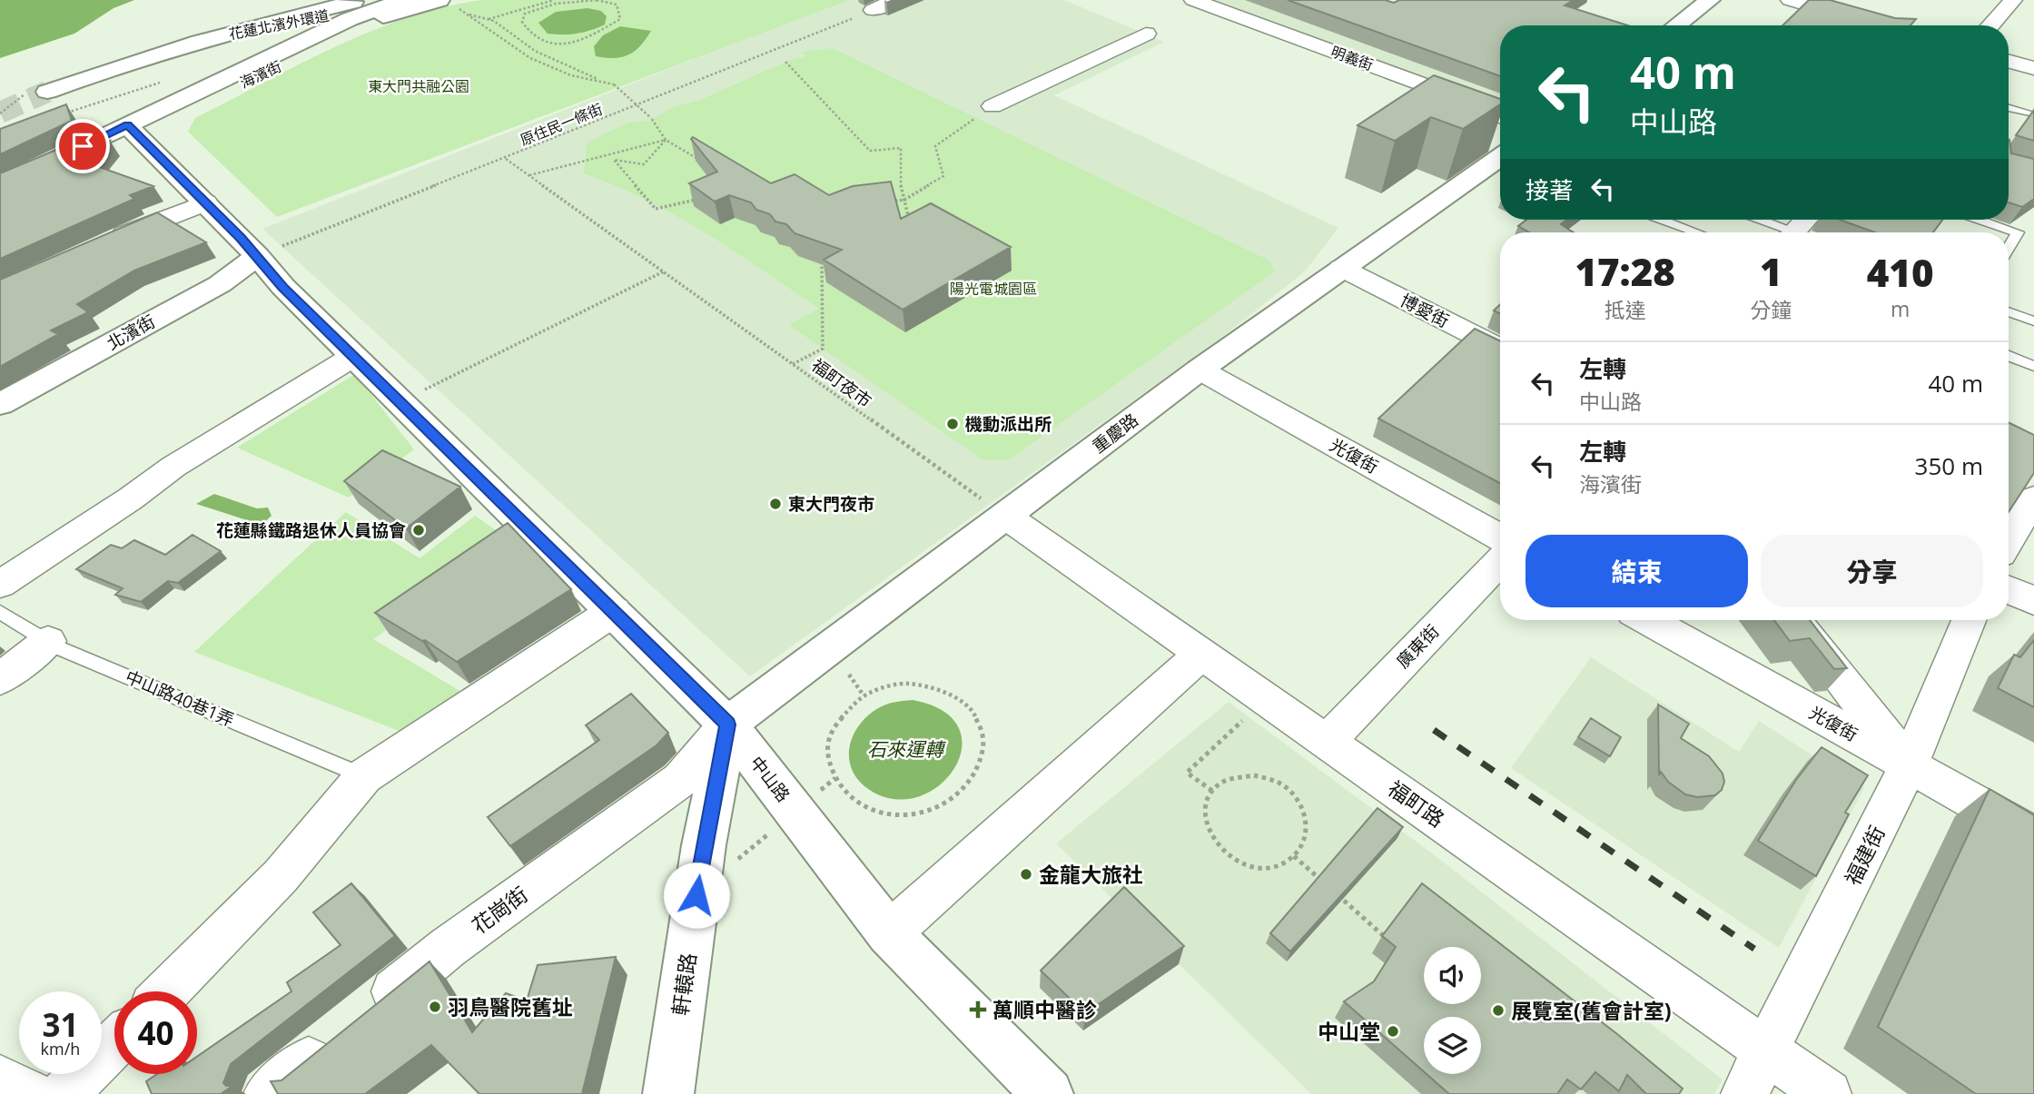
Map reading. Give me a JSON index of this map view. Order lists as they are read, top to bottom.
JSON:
{
  "streets": {
    "street": [
      "花蓮北濱外環道",
      "明義街",
      "海濱街",
      "博愛街",
      "北濱街",
      "重慶路",
      "光復街",
      "廣東街",
      "中山路",
      "福町路",
      "福建街",
      "花崗街",
      "軒轅路"
    ],
    "lane": ["中山路40巷1弄"],
    "path": ["原住民一條街", "福町夜市"]
  },
  "crossings": [
    ["花蓮北濱外環道", "海濱街"],
    ["海濱街", "中山路"],
    ["原住民一條街", "北濱街"],
    ["原住民一條街", "福町夜市"],
    ["原住民一條街", "中山路"],
    ["博愛街", "重慶路"],
    ["北濱街", "中山路"],
    ["福町夜市", "重慶路"],
    ["福町夜市", "福町路"],
    ["重慶路", "光復街"],
    ["重慶路", "中山路"],
    ["重慶路", "福町路"],
    ["重慶路", "花崗街"],
    ["重慶路", "軒轅路"],
    ["光復街", "福建街"],
    ["廣東街", "福町路"],
    ["中山路", "花崗街"],
    ["中山路", "軒轅路"],
    ["福町路", "福建街"],
    ["花崗街", "軒轅路"]
  ],
  "water": ["石來運轉"],
  "parks": ["東大門共融公園", "陽光電城園區"],
  "places": {
    "other": [
      "機動派出所",
      "東大門夜市",
      "花蓮縣鐵路退休人員協會",
      "金龍大旅社",
      "羽鳥醫院舊址",
      "展覽室(舊會計室)",
      "中山堂"
    ],
    "health": ["萬順中醫診"]
  },
  "page": {
    "turn": ["40 m", "中山路"],
    "then": "接著",
    "eta": [
      "17:28",
      "抵達",
      "1",
      "分鐘",
      "410",
      "m"
    ],
    "list": [
      {
        "name": "左轉",
        "note": "中山路",
        "value": "40 m"
      },
      {
        "name": "左轉",
        "note": "海濱街",
        "value": "350 m"
      }
    ],
    "buttons": ["結束", "分享"],
    "speed": "31 km/h",
    "limit": "40"
  }
}
